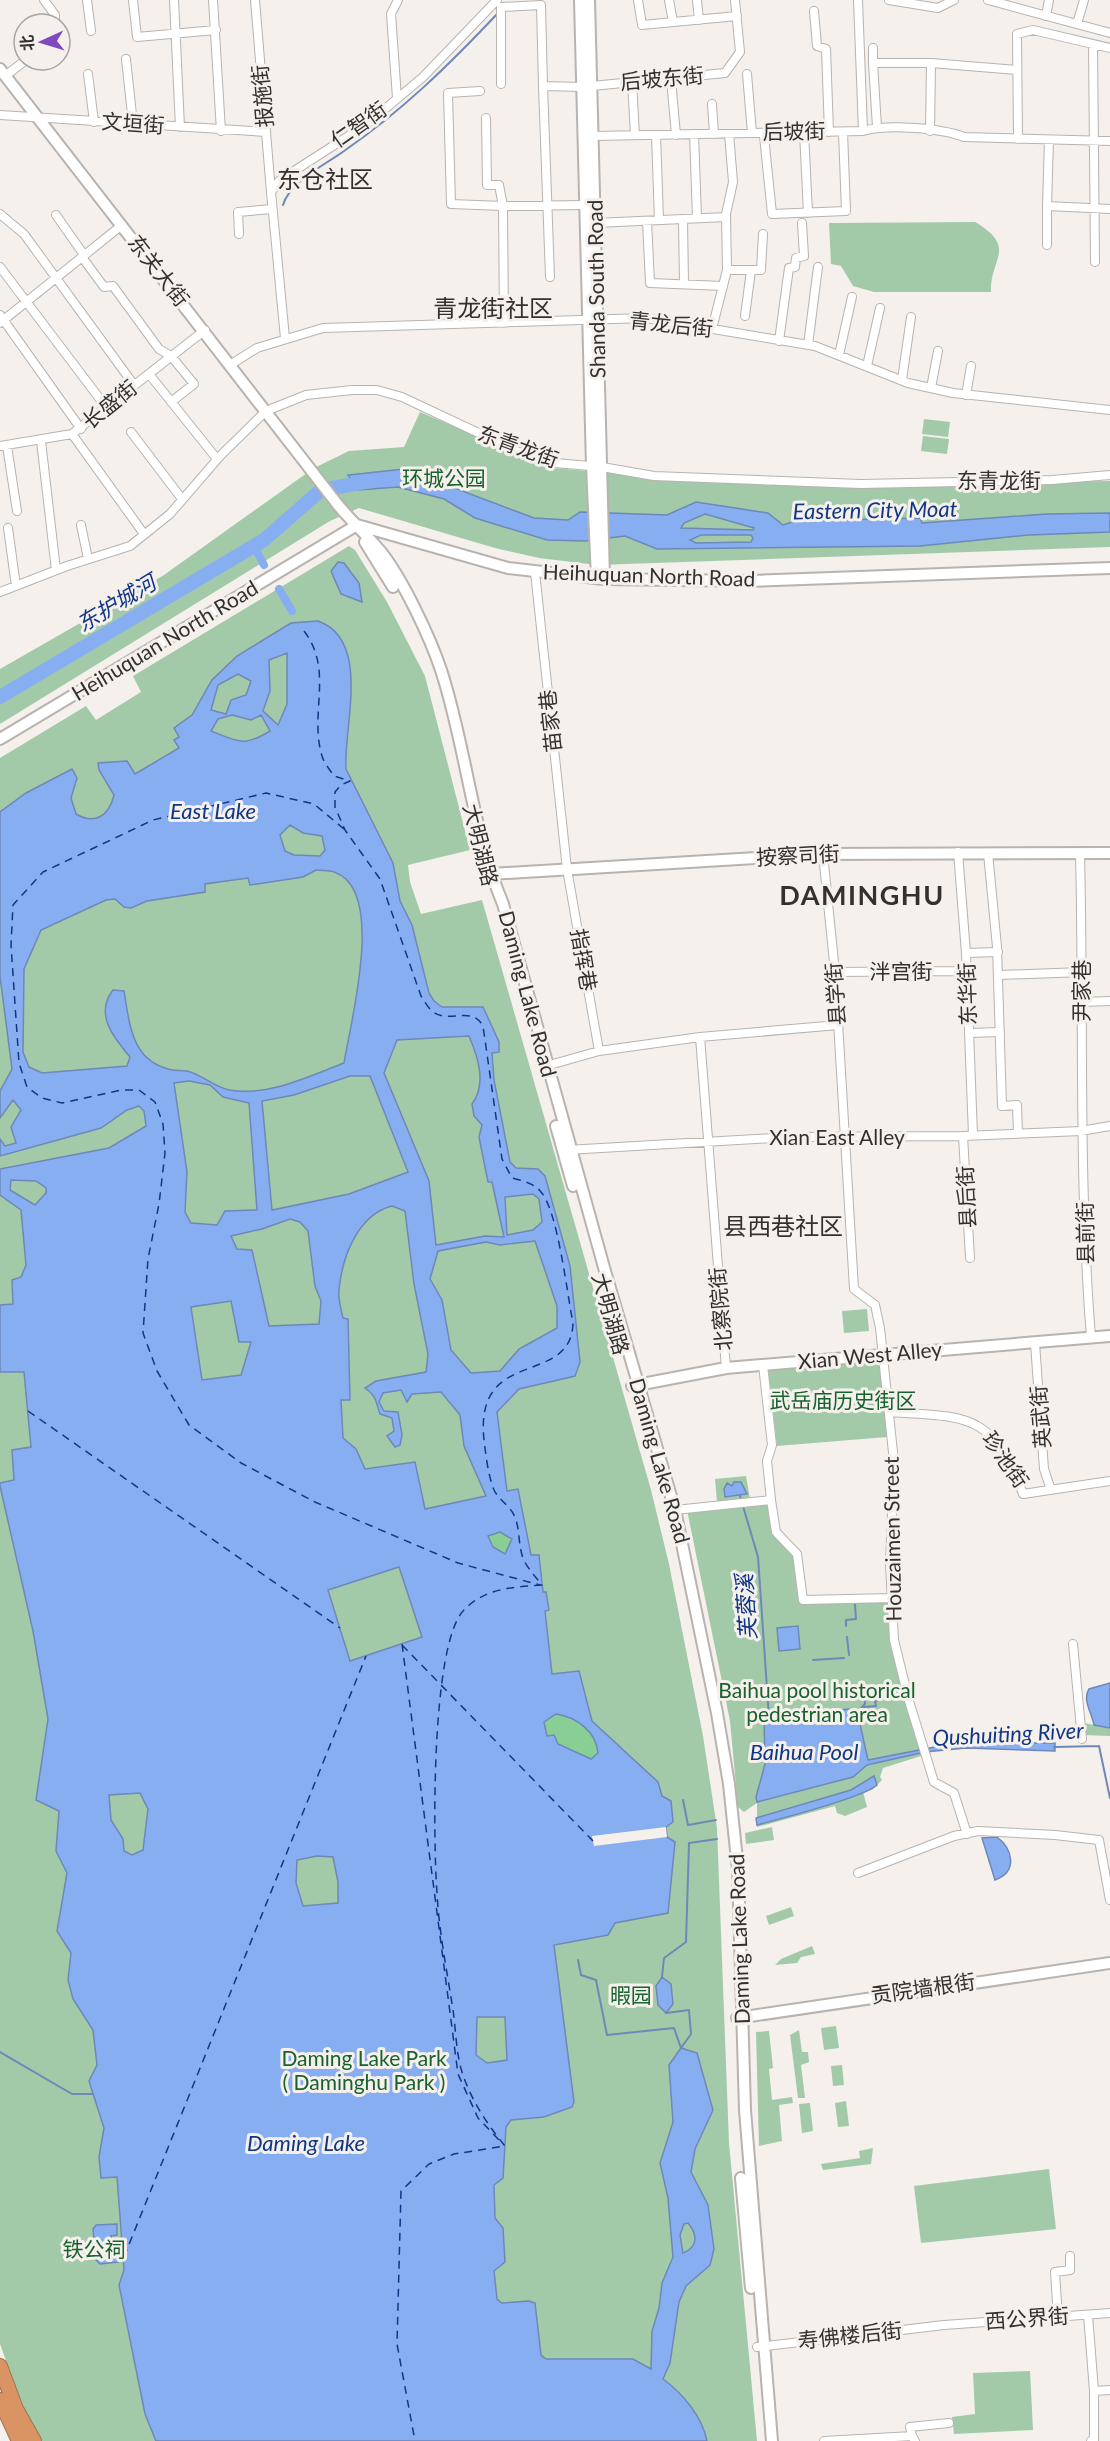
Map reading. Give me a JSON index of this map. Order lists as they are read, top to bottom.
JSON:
{
  "streets": {
    "main road": [
      "东关大街",
      "Shanda South Road",
      "Heihuquan North Road",
      "大明湖路",
      "按察司街",
      "Daming Lake Road",
      "Xian West Alley",
      "贡院墙根街"
    ],
    "street": [
      "后坡东街",
      "报施街",
      "文垣街",
      "仁智街",
      "后坡街",
      "青龙后街",
      "长盛街",
      "东青龙街",
      "苗家巷",
      "指挥巷",
      "泮宫街",
      "尹家巷",
      "县学街",
      "东华街",
      "Xian East Alley",
      "县后街",
      "县前街",
      "北察院街",
      "英武街",
      "珍池街",
      "Houzaimen Street",
      "西公界街",
      "寿佛楼后街"
    ]
  },
  "crossings": [
    ["后坡东街", "Shanda South Road"],
    ["报施街", "文垣街"],
    ["报施街", "仁智街"],
    ["文垣街", "东关大街"],
    ["后坡街", "Shanda South Road"],
    ["东关大街", "青龙后街"],
    ["东关大街", "长盛街"],
    ["东关大街", "东青龙街"],
    ["东关大街", "Heihuquan North Road"],
    ["东关大街", "大明湖路"],
    ["Shanda South Road", "青龙后街"],
    ["Shanda South Road", "东青龙街"],
    ["Shanda South Road", "Heihuquan North Road"],
    ["Heihuquan North Road", "苗家巷"],
    ["Heihuquan North Road", "大明湖路"],
    ["苗家巷", "按察司街"],
    ["苗家巷", "指挥巷"],
    ["大明湖路", "按察司街"],
    ["大明湖路", "Daming Lake Road"],
    ["大明湖路", "Xian East Alley"],
    ["大明湖路", "Xian West Alley"],
    ["按察司街", "指挥巷"],
    ["按察司街", "尹家巷"],
    ["按察司街", "Daming Lake Road"],
    ["按察司街", "县学街"],
    ["按察司街", "东华街"],
    ["泮宫街", "县学街"],
    ["泮宫街", "东华街"],
    ["尹家巷", "Xian East Alley"],
    ["尹家巷", "县前街"],
    ["Daming Lake Road", "Xian East Alley"],
    ["Daming Lake Road", "Xian West Alley"],
    ["Daming Lake Road", "贡院墙根街"],
    ["Daming Lake Road", "寿佛楼后街"],
    ["县学街", "Xian East Alley"],
    ["县学街", "Xian West Alley"],
    ["县学街", "Houzaimen Street"],
    ["东华街", "Xian East Alley"],
    ["Xian East Alley", "县后街"],
    ["Xian East Alley", "县前街"],
    ["Xian East Alley", "北察院街"],
    ["县前街", "Xian West Alley"],
    ["北察院街", "Xian West Alley"],
    ["Xian West Alley", "英武街"],
    ["Xian West Alley", "Houzaimen Street"],
    ["英武街", "珍池街"],
    ["珍池街", "Houzaimen Street"],
    ["西公界街", "寿佛楼后街"]
  ],
  "districts": [
    "东仓社区",
    "青龙街社区",
    "DAMINGHU",
    "县西巷社区"
  ],
  "water": [
    "Eastern City Moat",
    "东护城河",
    "East Lake",
    "芙蓉溪",
    "Qushuiting River",
    "Baihua Pool",
    "Daming Lake"
  ],
  "parks": [
    "环城公园",
    "武岳庙历史街区",
    "Baihua pool historical pedestrian area",
    "暇园",
    "Daming Lake Park ( Daminghu Park )",
    "铁公祠"
  ],
  "north": "left"
}
